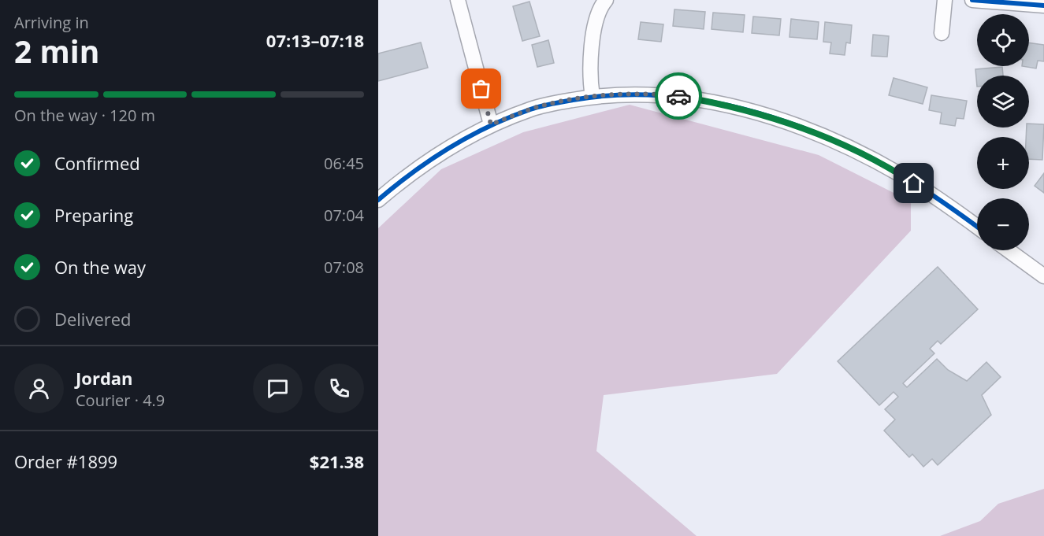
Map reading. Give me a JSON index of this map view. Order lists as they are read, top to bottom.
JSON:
{
  "page": {
    "heading": ["2 min", "Arriving in", "07:13–07:18"],
    "panel": [
      "Jordan",
      "Courier · 4.9",
      "Order #1899",
      "$21.38"
    ],
    "map_buttons": ["+", "−"],
    "bar": "On the way · 120 m",
    "list": [
      ["Confirmed", "06:45"],
      ["Preparing", "07:04"],
      ["On the way", "07:08"],
      "Delivered"
    ]
  }
}
